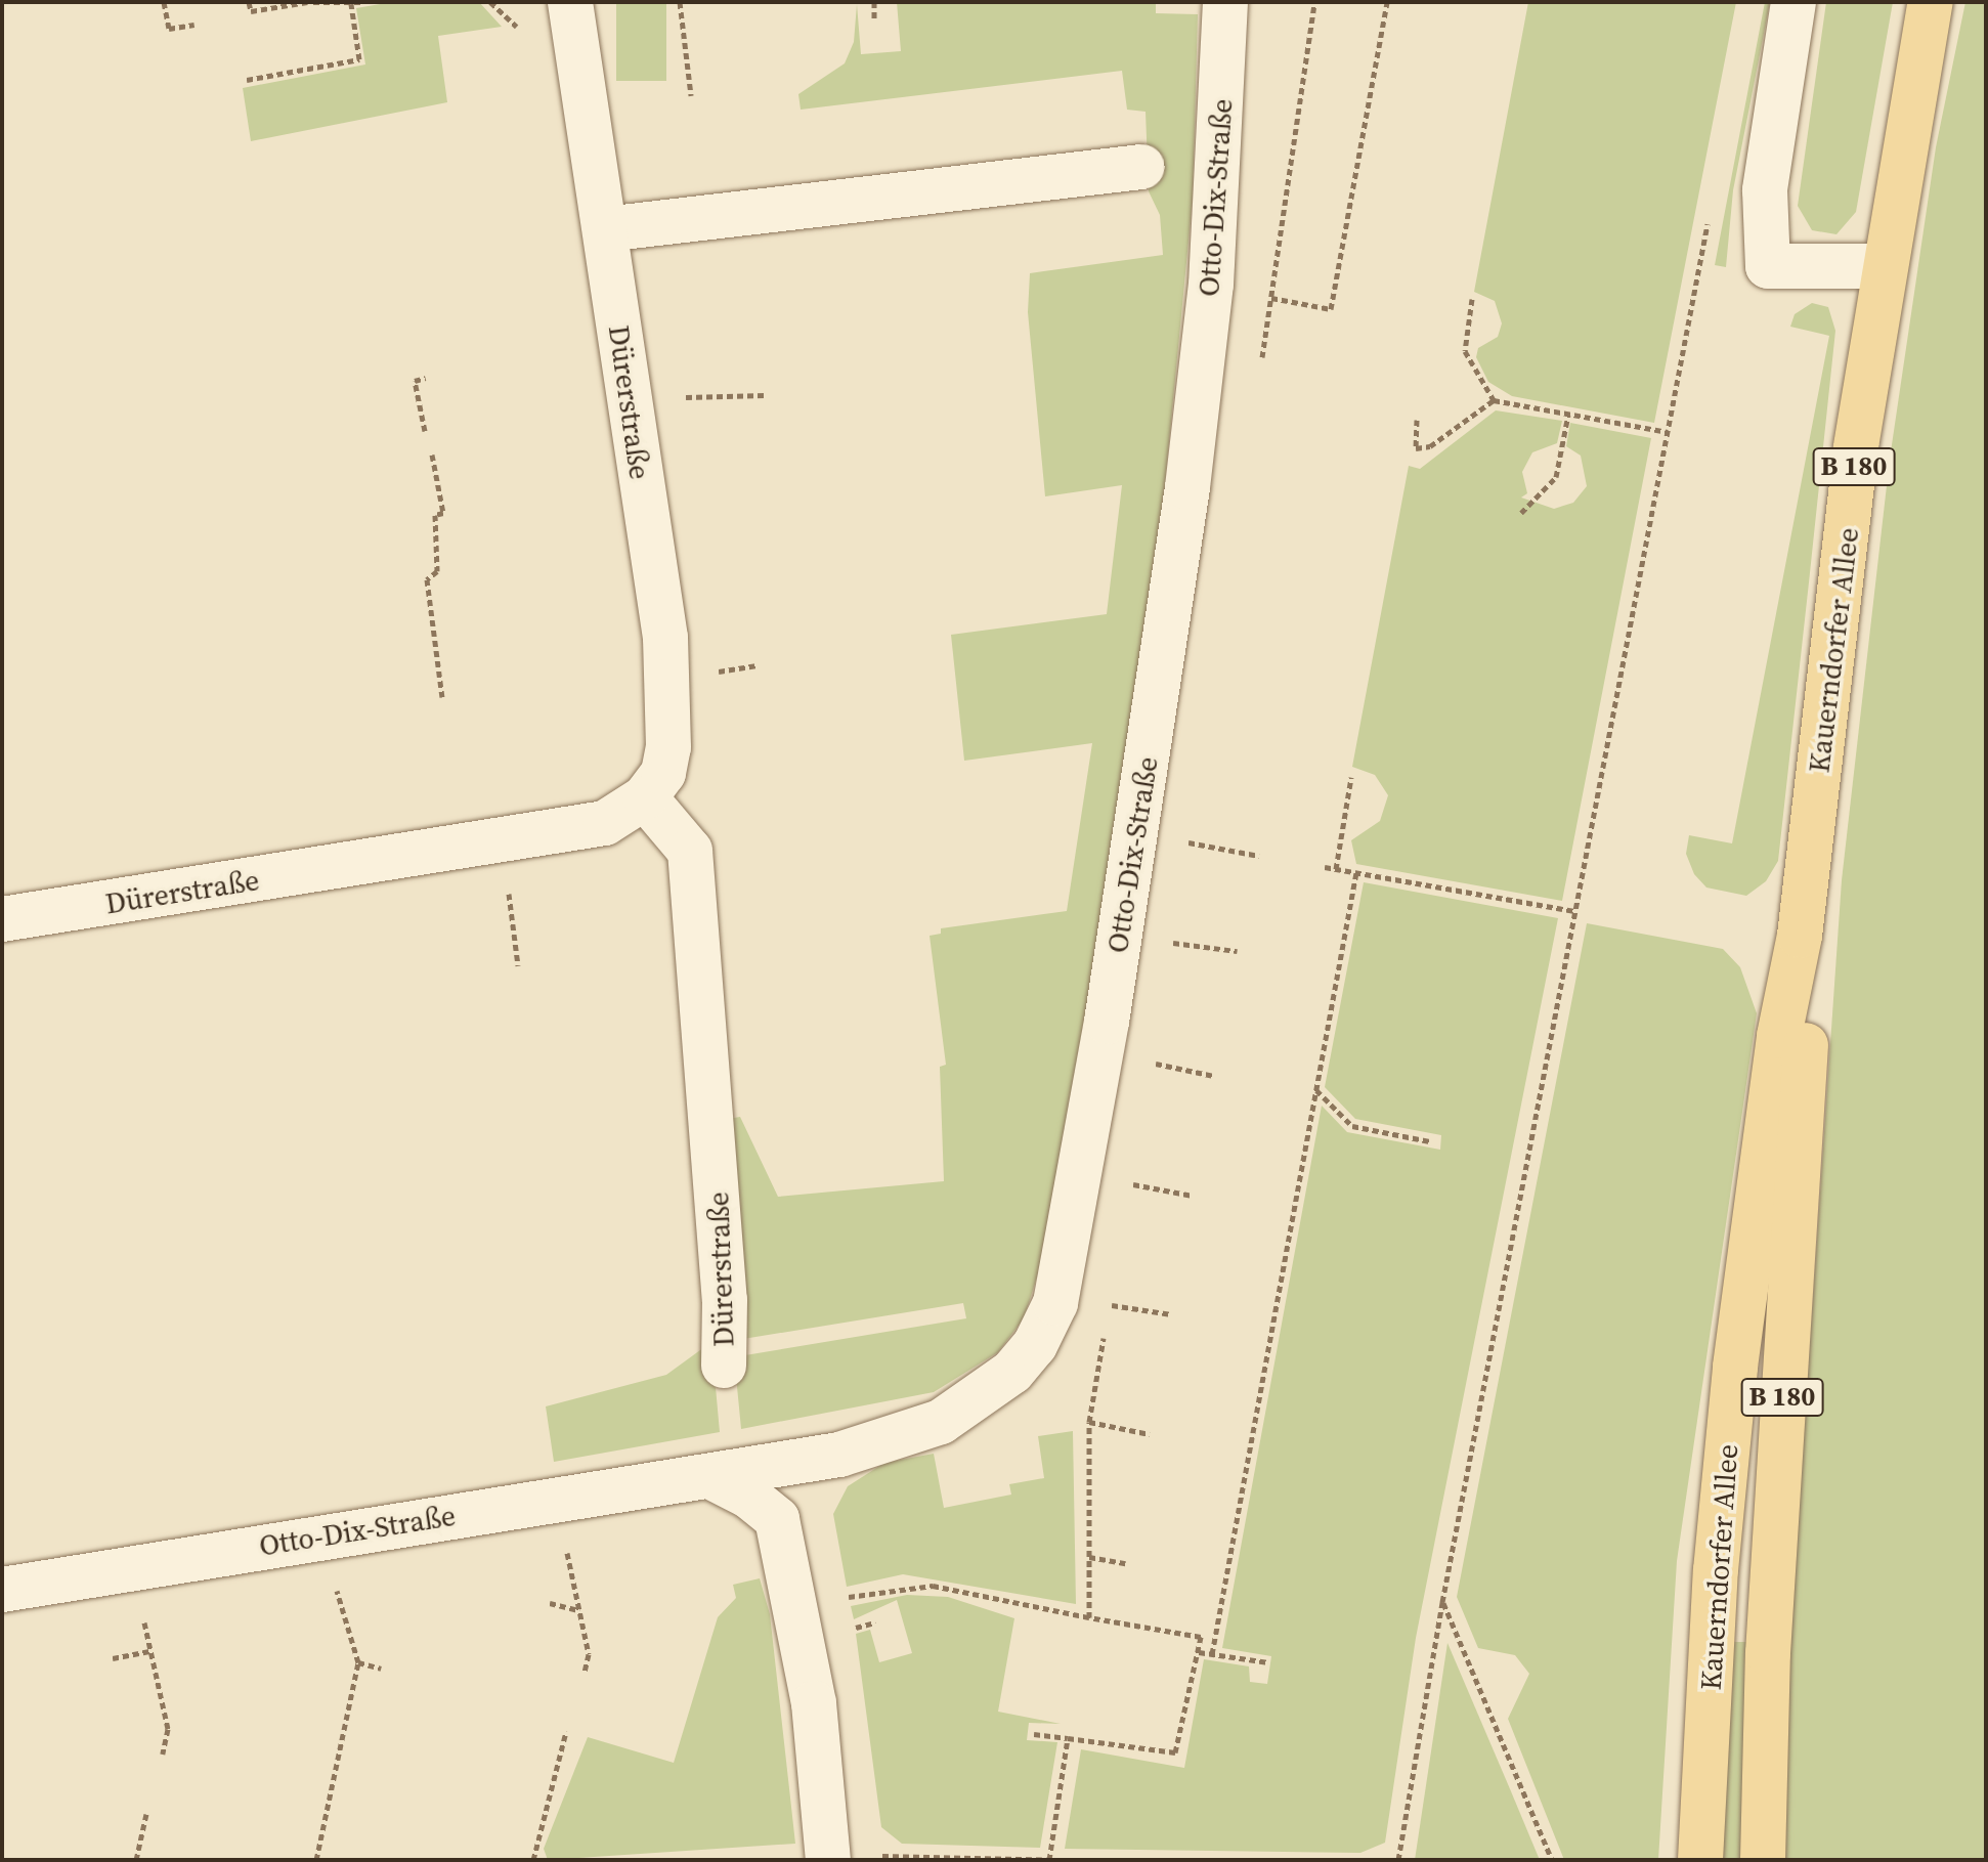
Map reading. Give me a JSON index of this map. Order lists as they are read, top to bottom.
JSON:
{
  "streets": {
    "main road": ["B 180", "Kauerndorfer Allee"],
    "street": ["Otto-Dix-Straße", "Dürerstraße"]
  }
}
